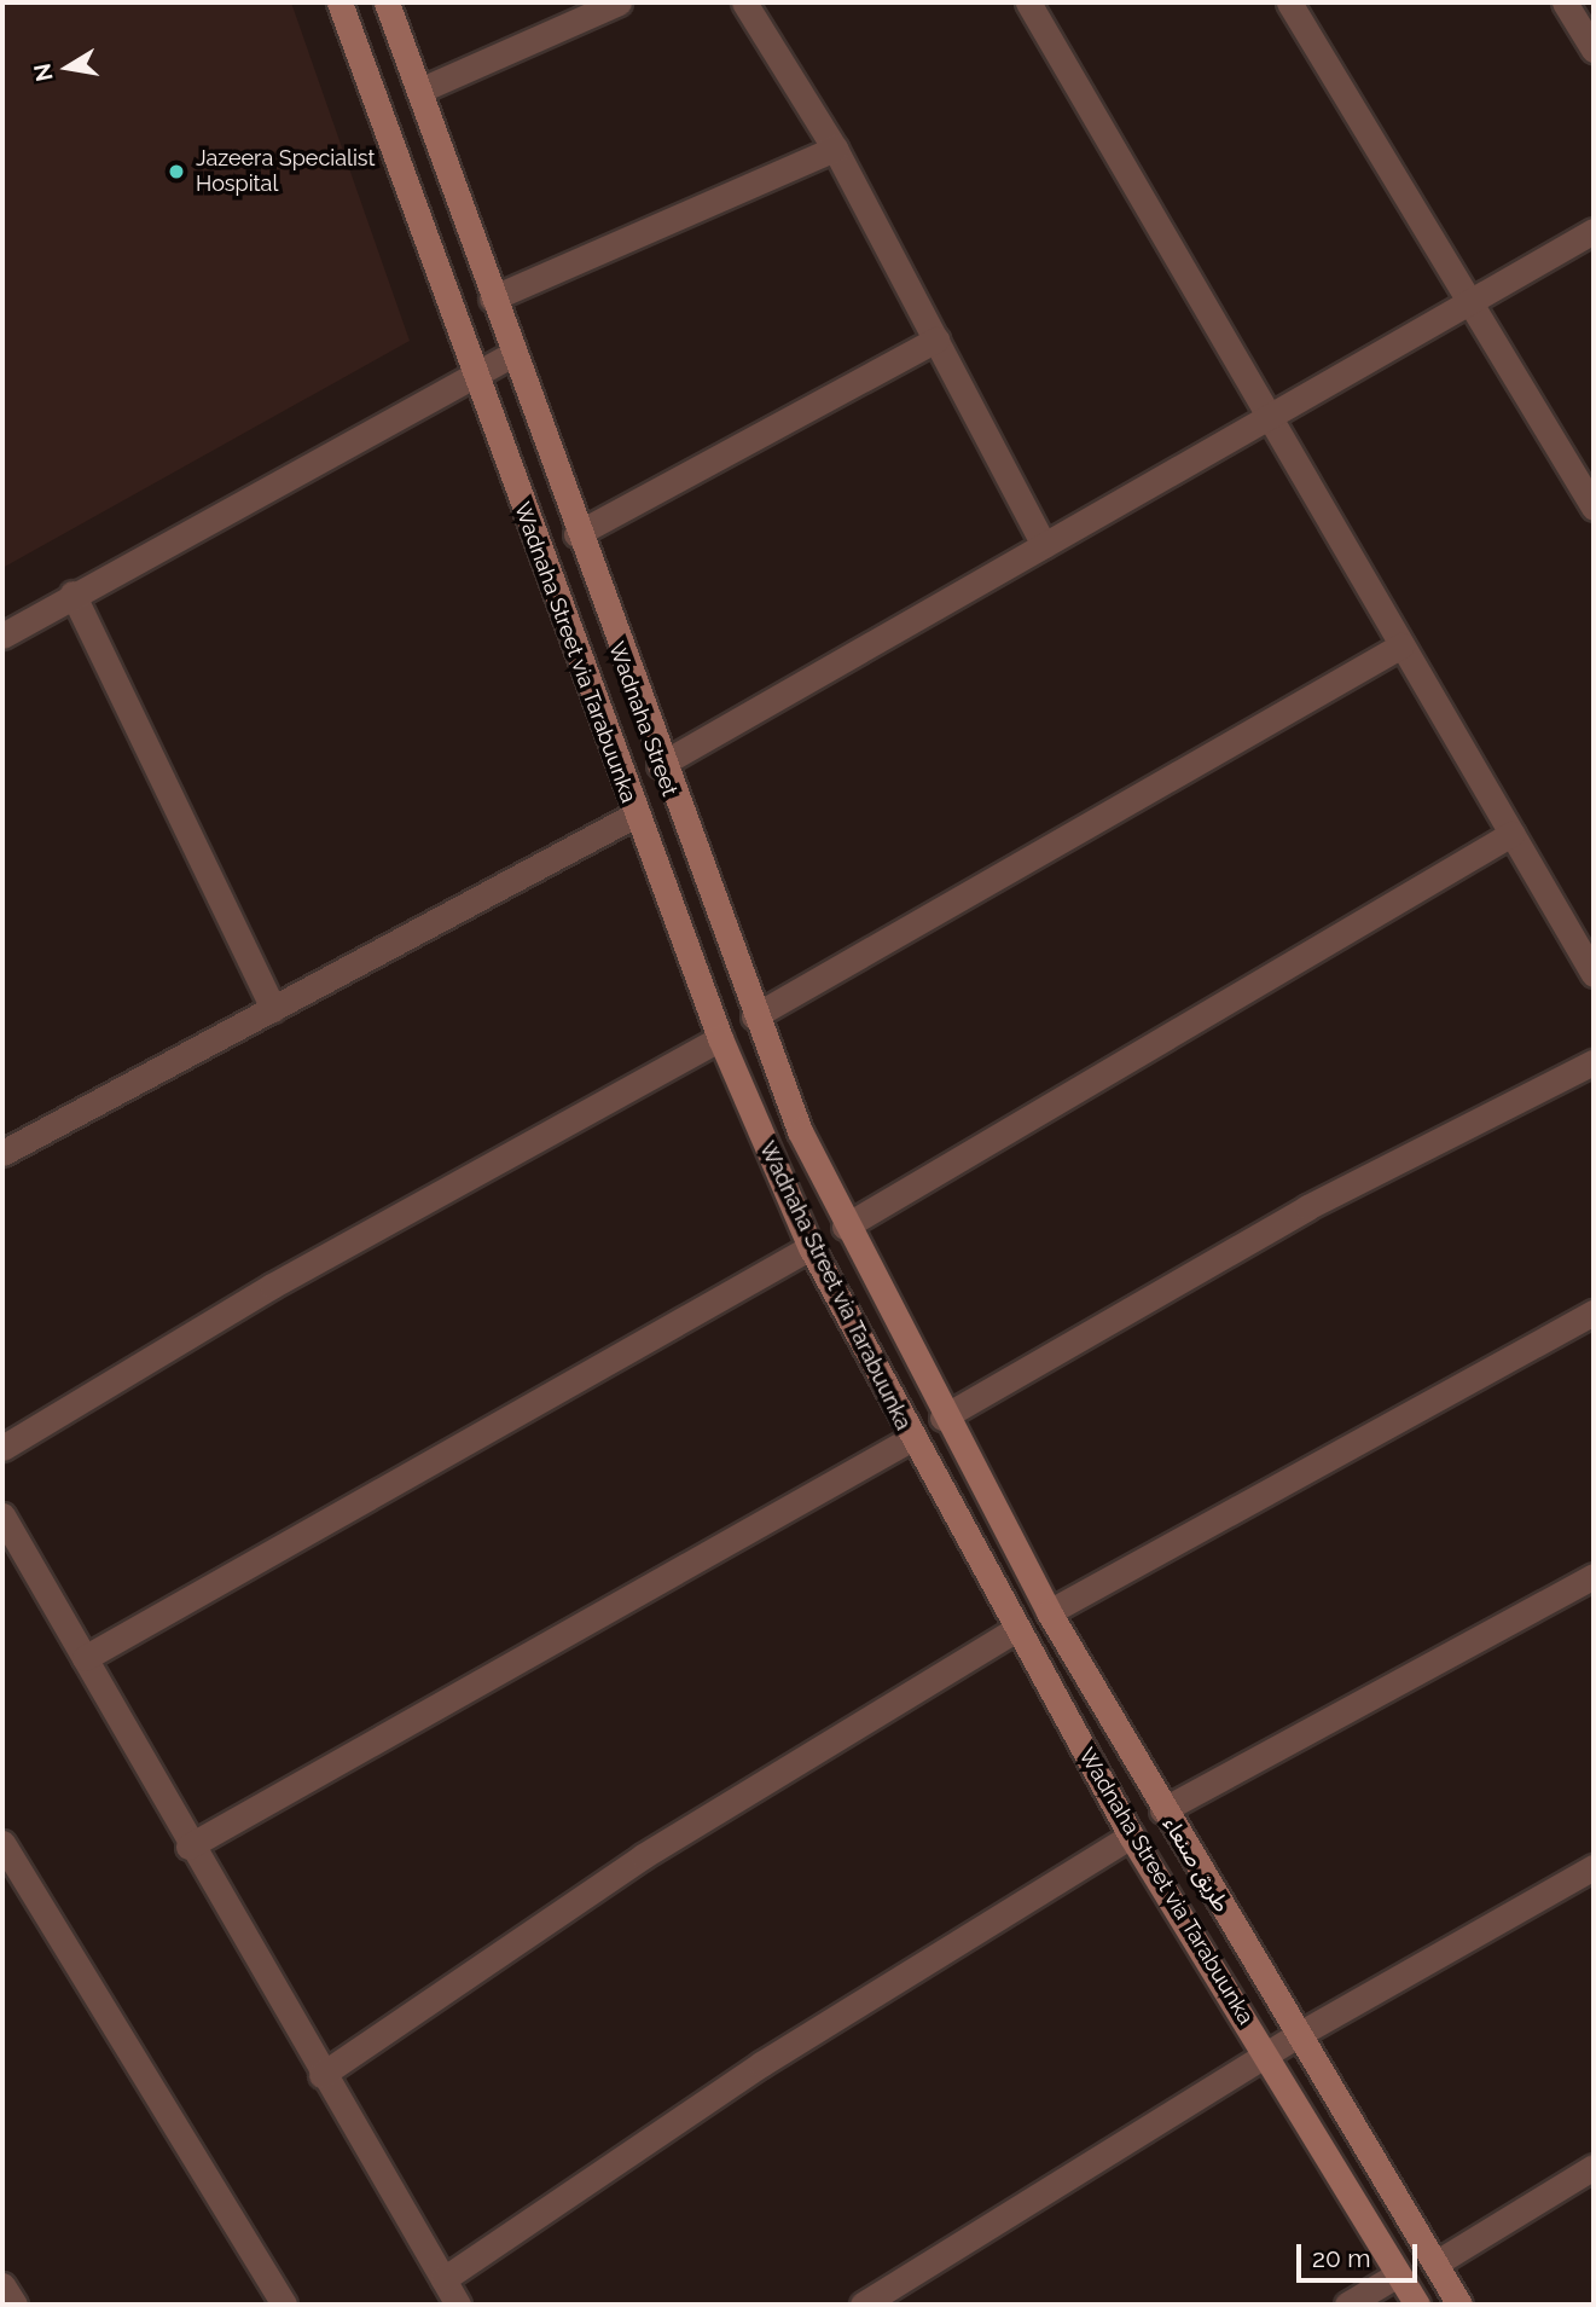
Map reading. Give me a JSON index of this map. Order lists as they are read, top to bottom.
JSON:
{
  "streets": {
    "main road": ["Wadnaha Street via Tarabuunka", "Wadnaha Street", "طريق صنعاء"]
  },
  "crossings": [
    ["Wadnaha Street", "طريق صنعاء"]
  ],
  "places": ["Jazeera Specialist Hospital"],
  "scale_bar": "20 m",
  "north": "left"
}
